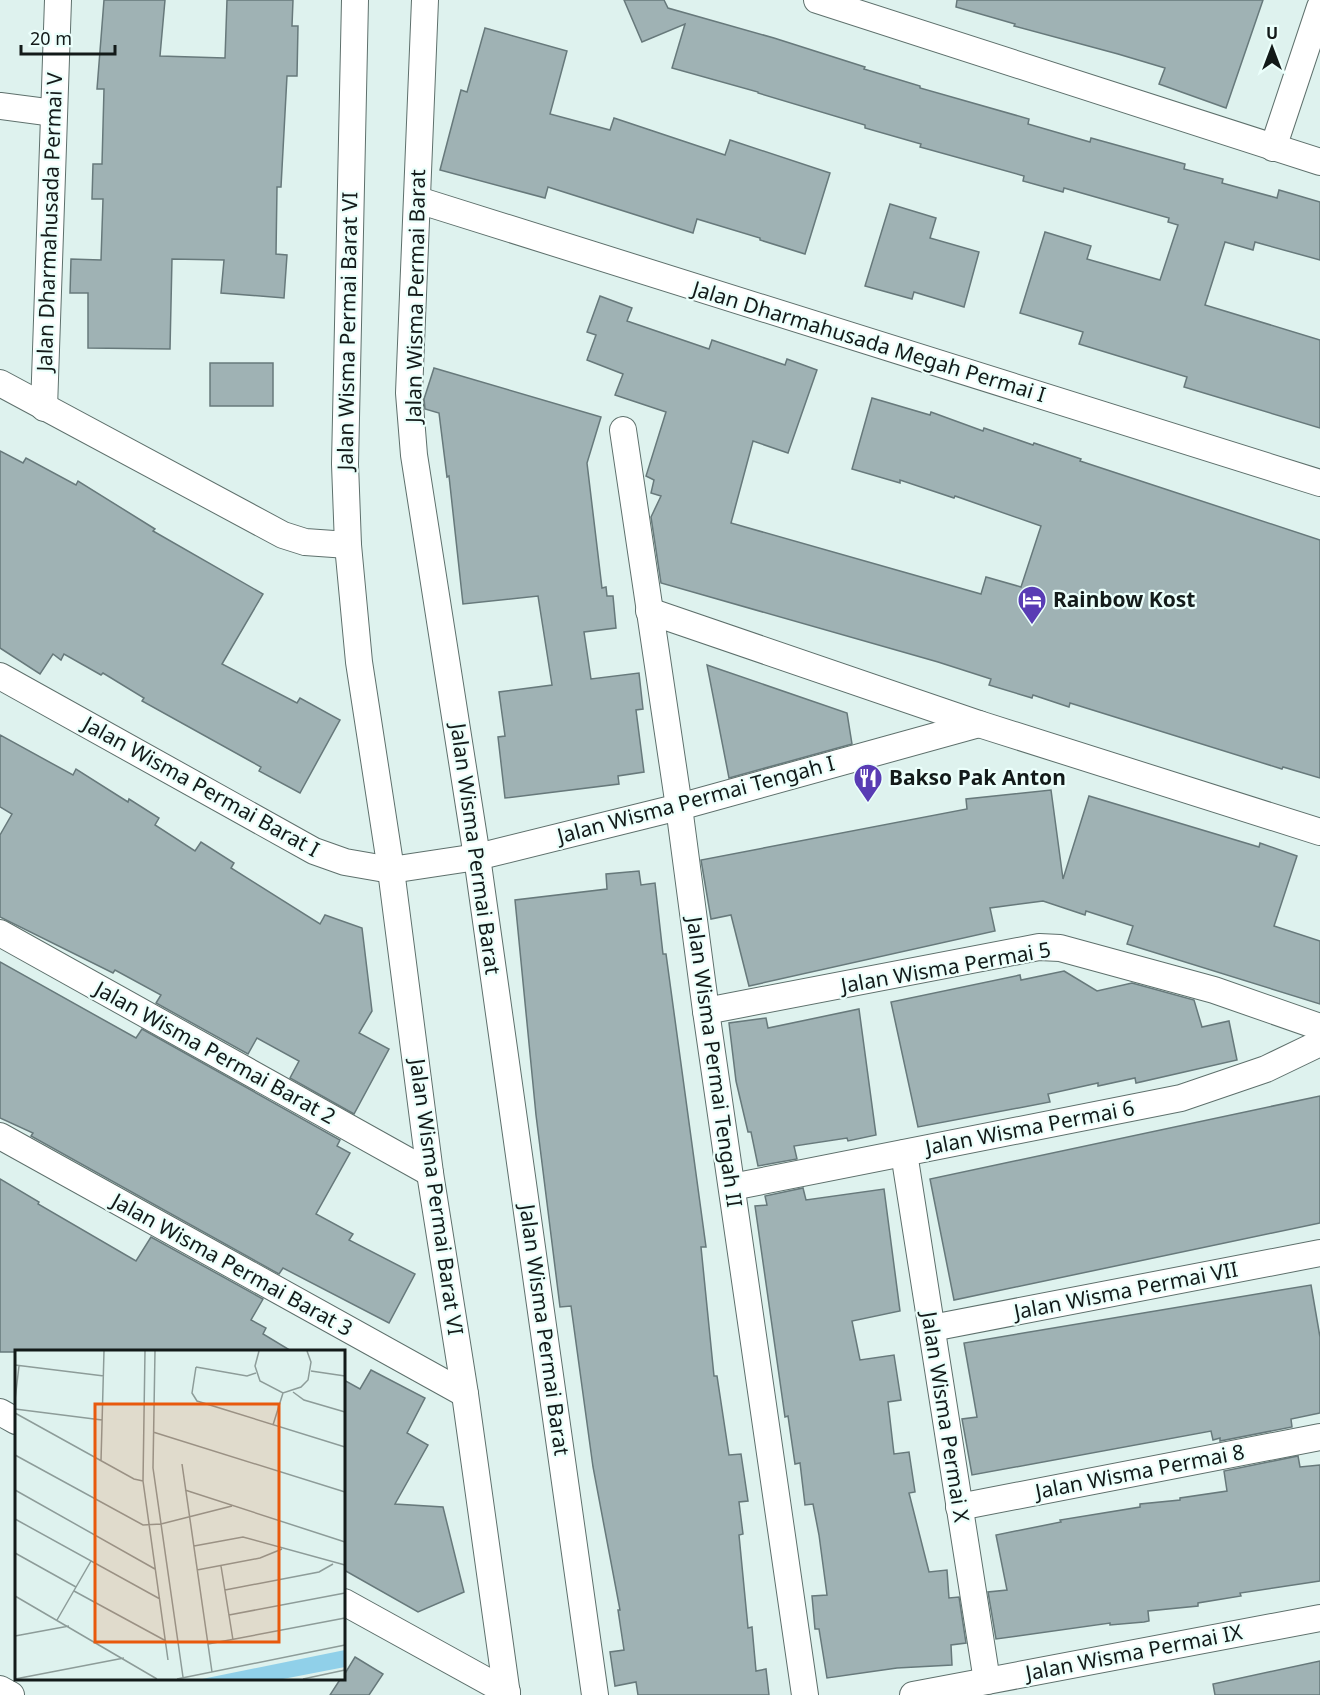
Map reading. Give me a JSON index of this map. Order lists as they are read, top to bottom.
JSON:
{
  "streets": {
    "street": [
      "Jalan Dharmahusada Permai V",
      "Jalan Wisma Permai Barat",
      "Jalan Wisma Permai Barat VI",
      "Jalan Dharmahusada Megah Permai I",
      "Jalan Wisma Permai Barat I",
      "Jalan Wisma Permai Tengah I",
      "Jalan Wisma Permai 5",
      "Jalan Wisma Permai Barat 2",
      "Jalan Wisma Permai Tengah II",
      "Jalan Wisma Permai 6",
      "Jalan Wisma Permai Barat 3",
      "Jalan Wisma Permai VII",
      "Jalan Wisma Permai X",
      "Jalan Wisma Permai 8",
      "Jalan Wisma Permai IX"
    ]
  },
  "crossings": [
    ["Jalan Wisma Permai Barat", "Jalan Dharmahusada Megah Permai I"],
    ["Jalan Wisma Permai Barat", "Jalan Wisma Permai Tengah I"],
    ["Jalan Wisma Permai Barat VI", "Jalan Wisma Permai Barat I"],
    ["Jalan Wisma Permai Barat VI", "Jalan Wisma Permai Tengah I"],
    ["Jalan Wisma Permai Barat VI", "Jalan Wisma Permai Barat 2"],
    ["Jalan Wisma Permai Barat VI", "Jalan Wisma Permai Barat 3"],
    ["Jalan Wisma Permai Barat I", "Jalan Wisma Permai Tengah I"],
    ["Jalan Wisma Permai Tengah I", "Jalan Wisma Permai Tengah II"],
    ["Jalan Wisma Permai 5", "Jalan Wisma Permai Tengah II"],
    ["Jalan Wisma Permai Tengah II", "Jalan Wisma Permai 6"],
    ["Jalan Wisma Permai 6", "Jalan Wisma Permai X"],
    ["Jalan Wisma Permai VII", "Jalan Wisma Permai X"],
    ["Jalan Wisma Permai X", "Jalan Wisma Permai 8"],
    ["Jalan Wisma Permai X", "Jalan Wisma Permai IX"]
  ],
  "places": {
    "hotel": ["Rainbow Kost"],
    "restaurant": ["Bakso Pak Anton"]
  },
  "scale_bar": "20 m",
  "north": "top"
}
